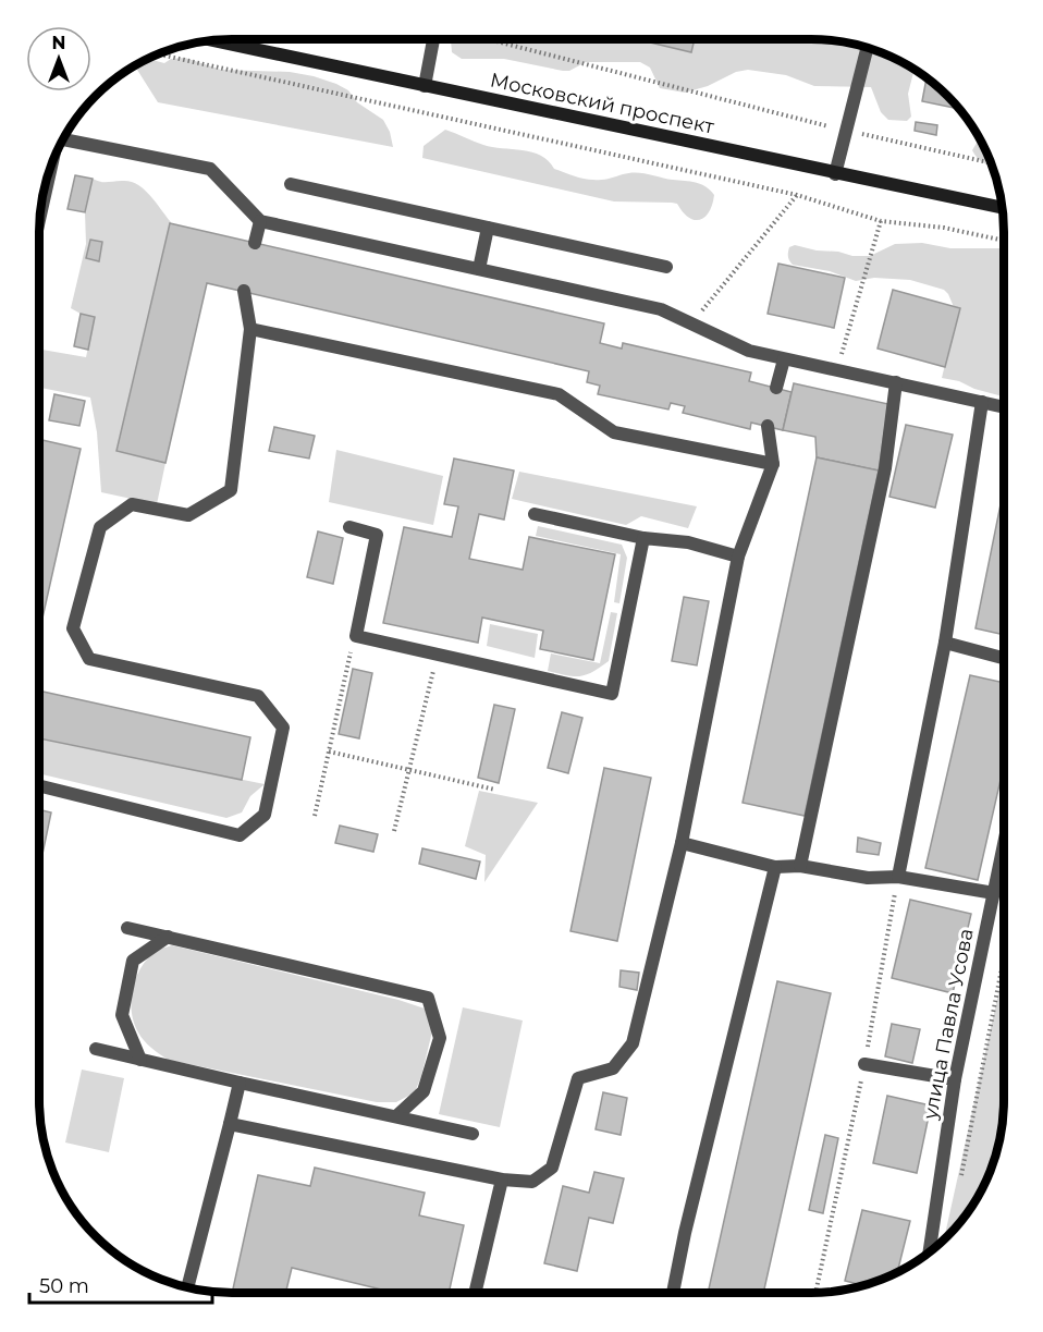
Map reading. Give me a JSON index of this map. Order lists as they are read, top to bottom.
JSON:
{
  "streets": {
    "main road": ["Московский проспект"],
    "street": ["улица Павла Усова"]
  },
  "scale_bar": "50 m",
  "north": "top"
}
